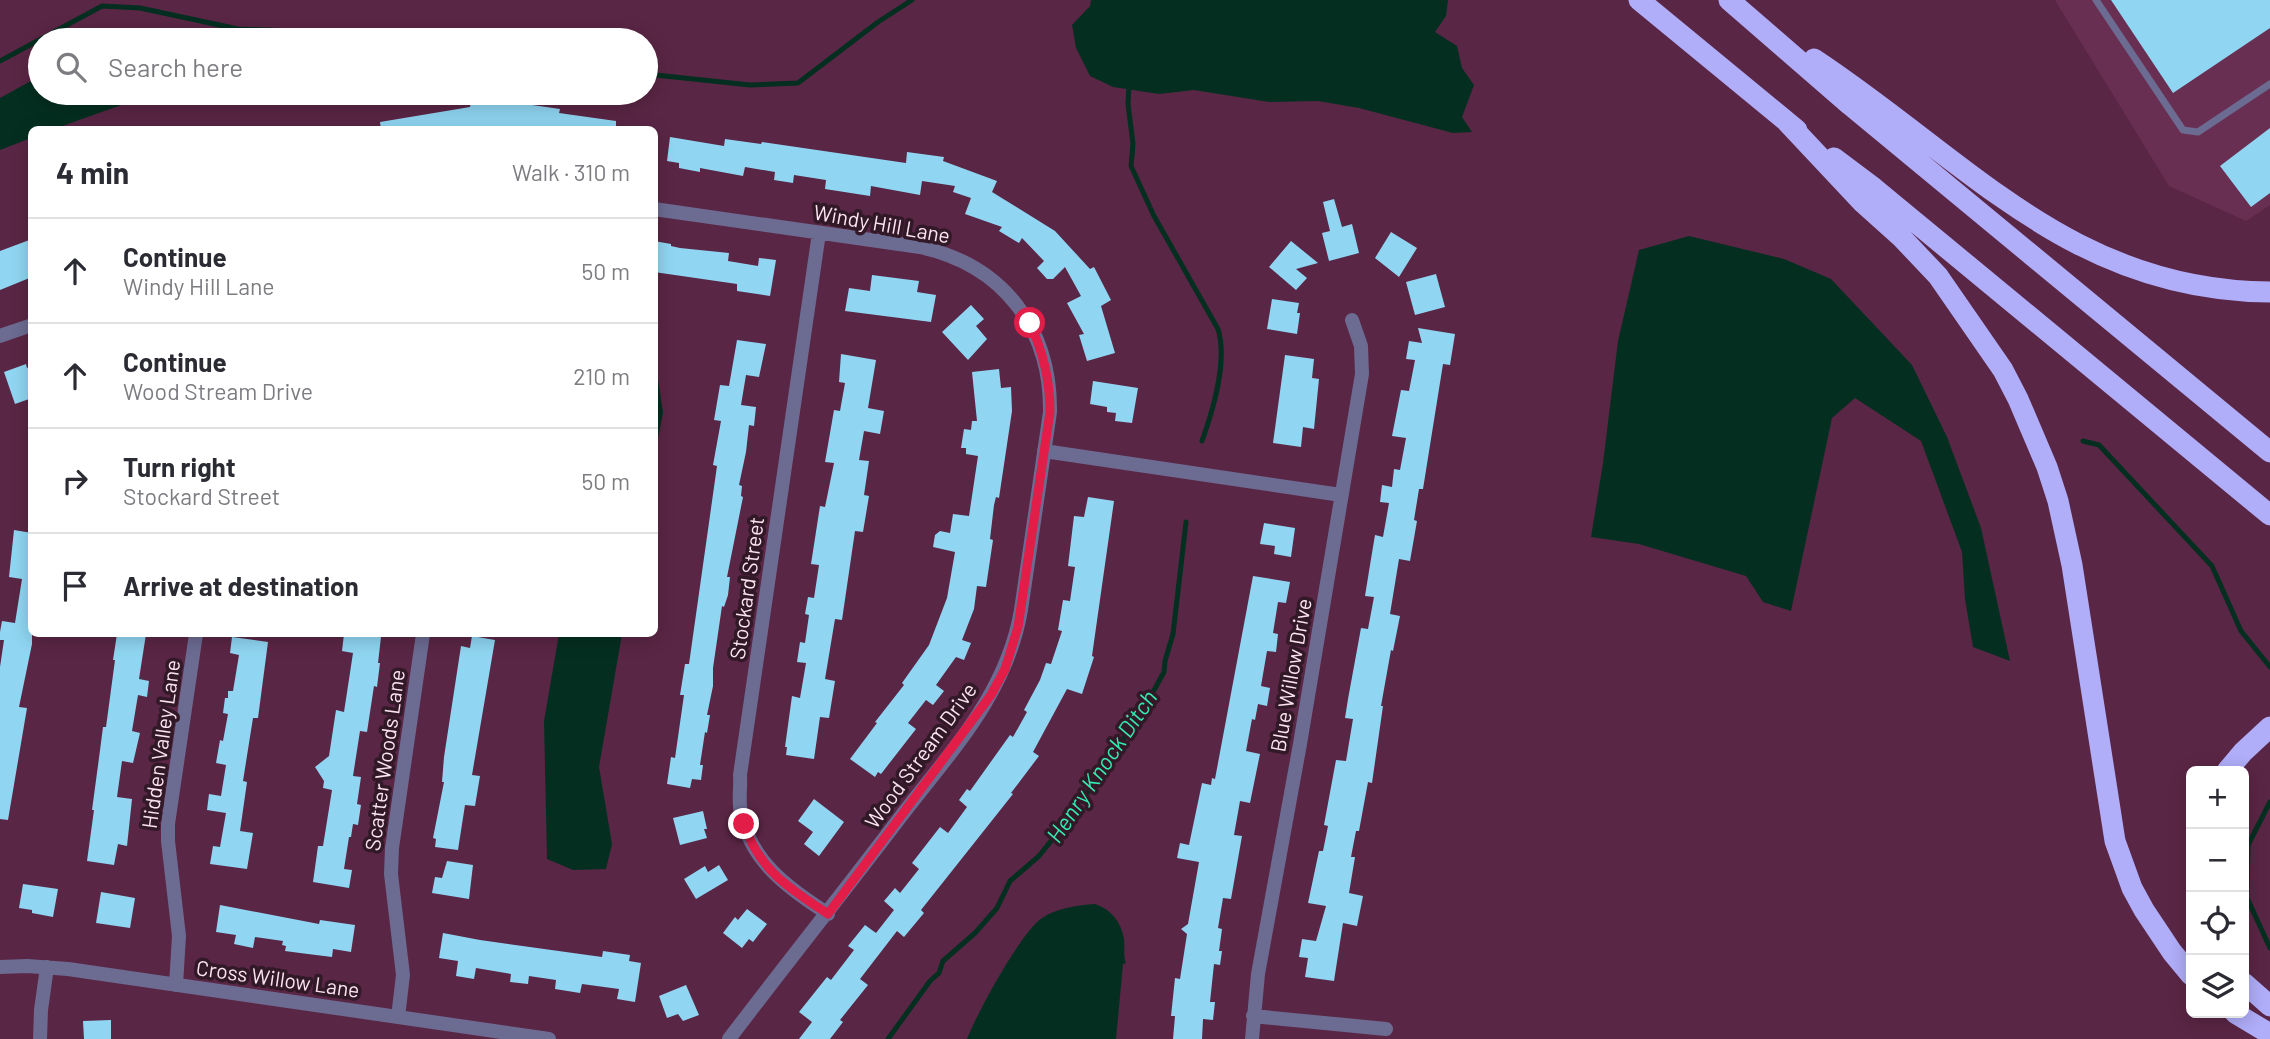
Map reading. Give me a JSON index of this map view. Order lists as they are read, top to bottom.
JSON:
{
  "streets": {
    "street": [
      "Windy Hill Lane",
      "Stockard Street",
      "Blue Willow Drive",
      "Hidden Valley Lane",
      "Wood Stream Drive",
      "Scatter Woods Lane",
      "Cross Willow Lane"
    ]
  },
  "crossings": [
    ["Windy Hill Lane", "Stockard Street"],
    ["Windy Hill Lane", "Wood Stream Drive"],
    ["Stockard Street", "Wood Stream Drive"],
    ["Hidden Valley Lane", "Cross Willow Lane"],
    ["Scatter Woods Lane", "Cross Willow Lane"]
  ],
  "water": ["Henry Knock Ditch"],
  "page": {
    "search": "Search here",
    "heading": ["4 min", "Walk · 310 m"],
    "list": [
      ["Continue", "Windy Hill Lane", "50 m"],
      ["Continue", "Wood Stream Drive", "210 m"],
      ["Turn right", "Stockard Street", "50 m"],
      "Arrive at destination"
    ],
    "map_buttons": ["+", "−"]
  }
}
